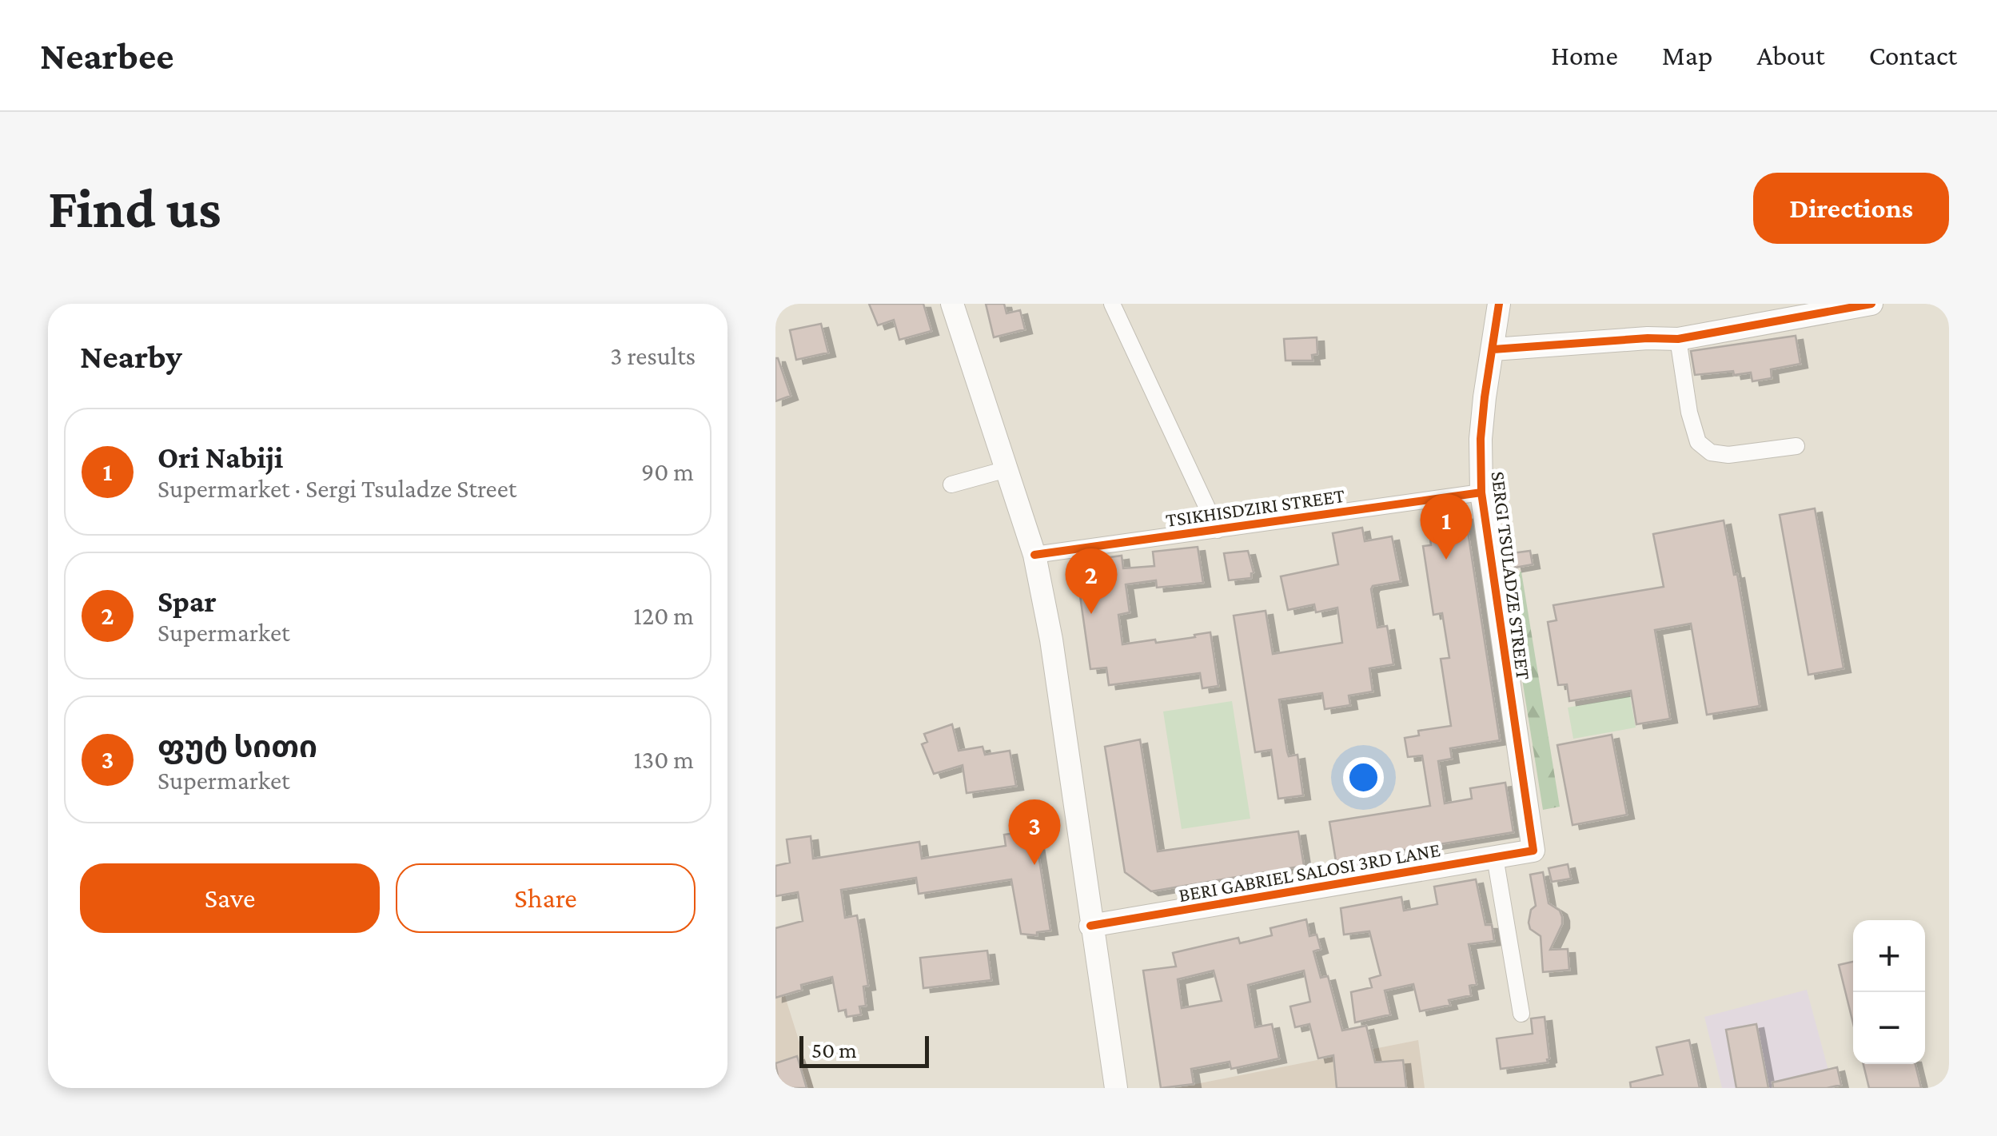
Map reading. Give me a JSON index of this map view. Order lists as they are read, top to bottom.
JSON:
{
  "streets": {
    "street": ["TSIKHISDZIRI STREET", "SERGI TSULADZE STREET", "BERI GABRIEL SALOSI 3RD LANE"]
  },
  "crossings": [
    ["TSIKHISDZIRI STREET", "SERGI TSULADZE STREET"],
    ["SERGI TSULADZE STREET", "BERI GABRIEL SALOSI 3RD LANE"]
  ],
  "scale_bar": "50 m",
  "page": {
    "header": "Nearbee",
    "nav": [
      "Home",
      "Map",
      "About",
      "Contact"
    ],
    "buttons": [
      "Directions",
      ["Save", "Share"]
    ],
    "title": "Find us",
    "heading": ["Nearby", "3 results"],
    "list": [
      {
        "mark": "1",
        "name": "Ori Nabiji",
        "note": "Supermarket · Sergi Tsuladze Street",
        "value": "90 m"
      },
      {
        "mark": "2",
        "name": "Spar",
        "note": "Supermarket",
        "value": "120 m"
      },
      {
        "mark": "3",
        "name": "ფუტ სითი",
        "note": "Supermarket",
        "value": "130 m"
      }
    ],
    "pins": ["1", "2", "3"],
    "map_buttons": ["+", "−"],
    "scale": "50 m"
  }
}
